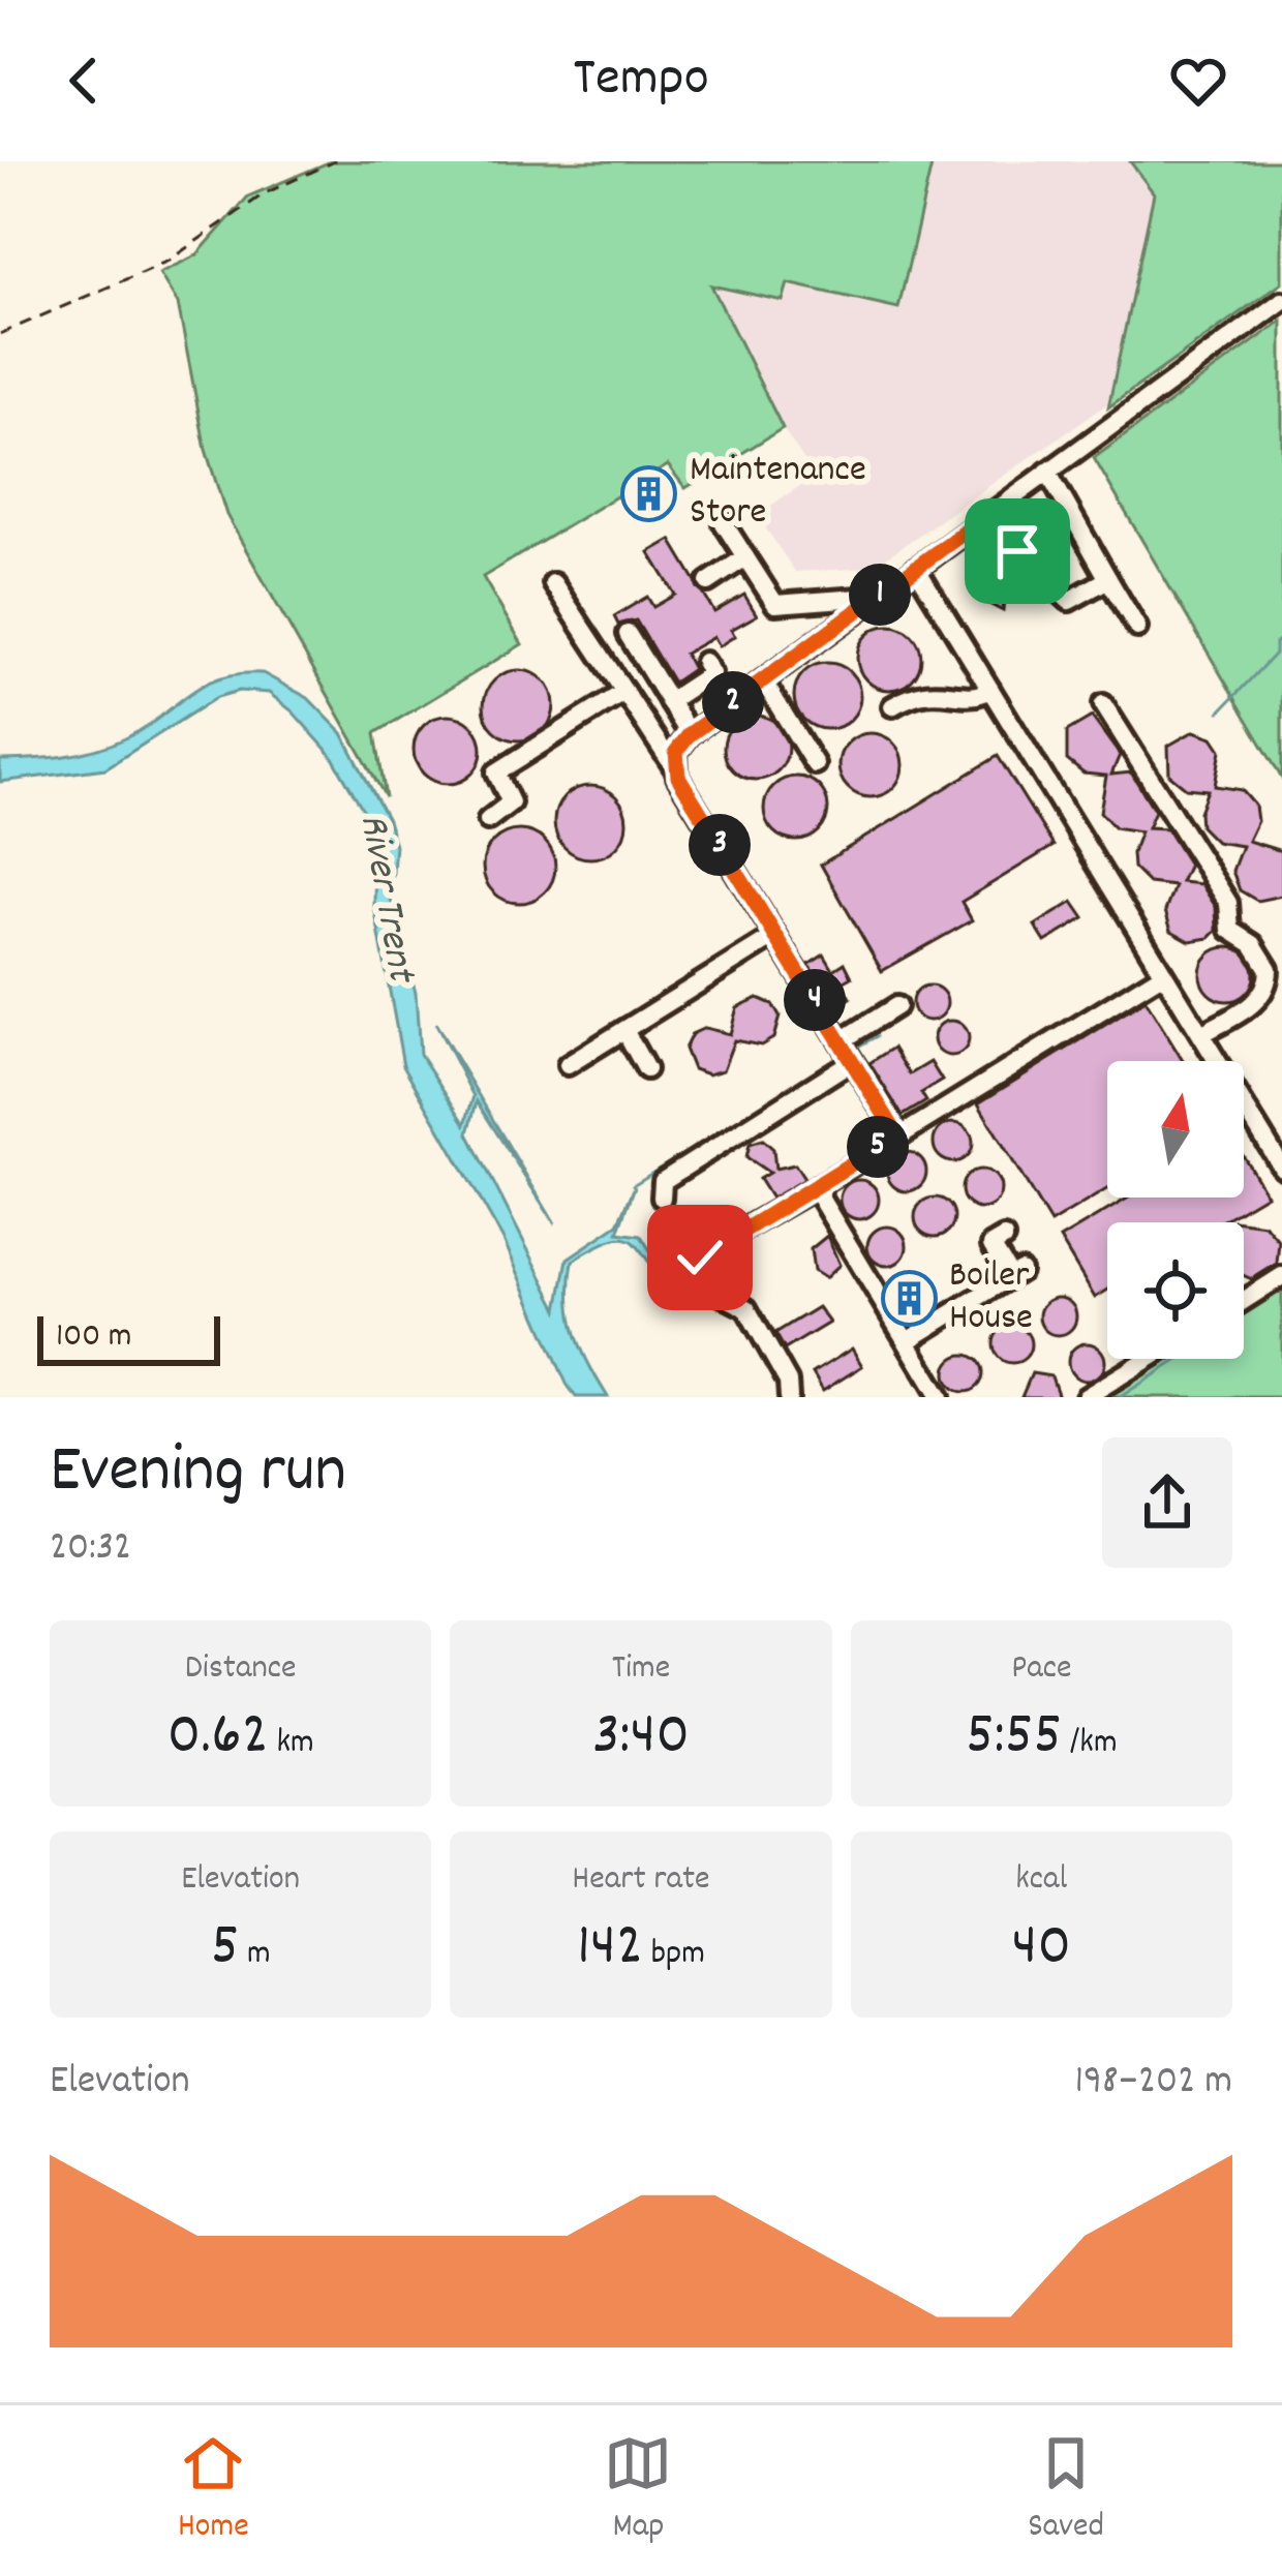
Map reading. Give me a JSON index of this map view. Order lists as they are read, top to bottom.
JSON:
{
  "water": ["River Trent"],
  "places": {
    "building": ["Maintenance Store", "Boiler House"]
  },
  "scale_bar": "100 m",
  "north": "top",
  "page": {
    "header": "Tempo",
    "pins": [
      "1",
      "2",
      "3",
      "4",
      "5"
    ],
    "scale": "100 m",
    "heading": ["Evening run", "20:32"],
    "stats": [
      ["Distance", "0.62 km"],
      ["Time", "3:40"],
      ["Pace", "5:55 /km"],
      ["Elevation", "5 m"],
      ["Heart rate", "142 bpm"],
      ["kcal", "40"]
    ],
    "chart": ["Elevation", "198–202 m"],
    "tabs": ["Home", "Map", "Saved"]
  }
}
